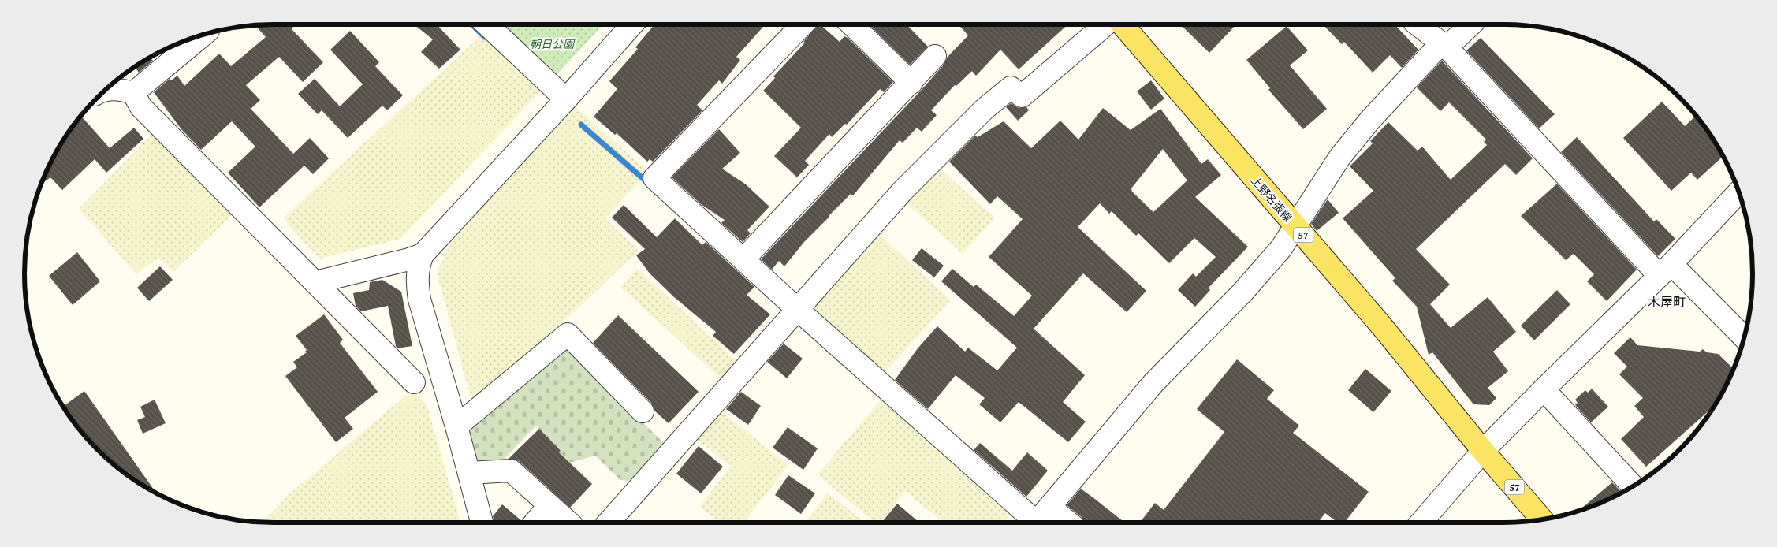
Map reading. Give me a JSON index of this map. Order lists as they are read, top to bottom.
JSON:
{
  "streets": {
    "main road": ["上野名張線", "57"]
  },
  "crossings": [
    ["上野名張線", "57"]
  ],
  "districts": ["木屋町"],
  "parks": ["朝日公園"]
}
